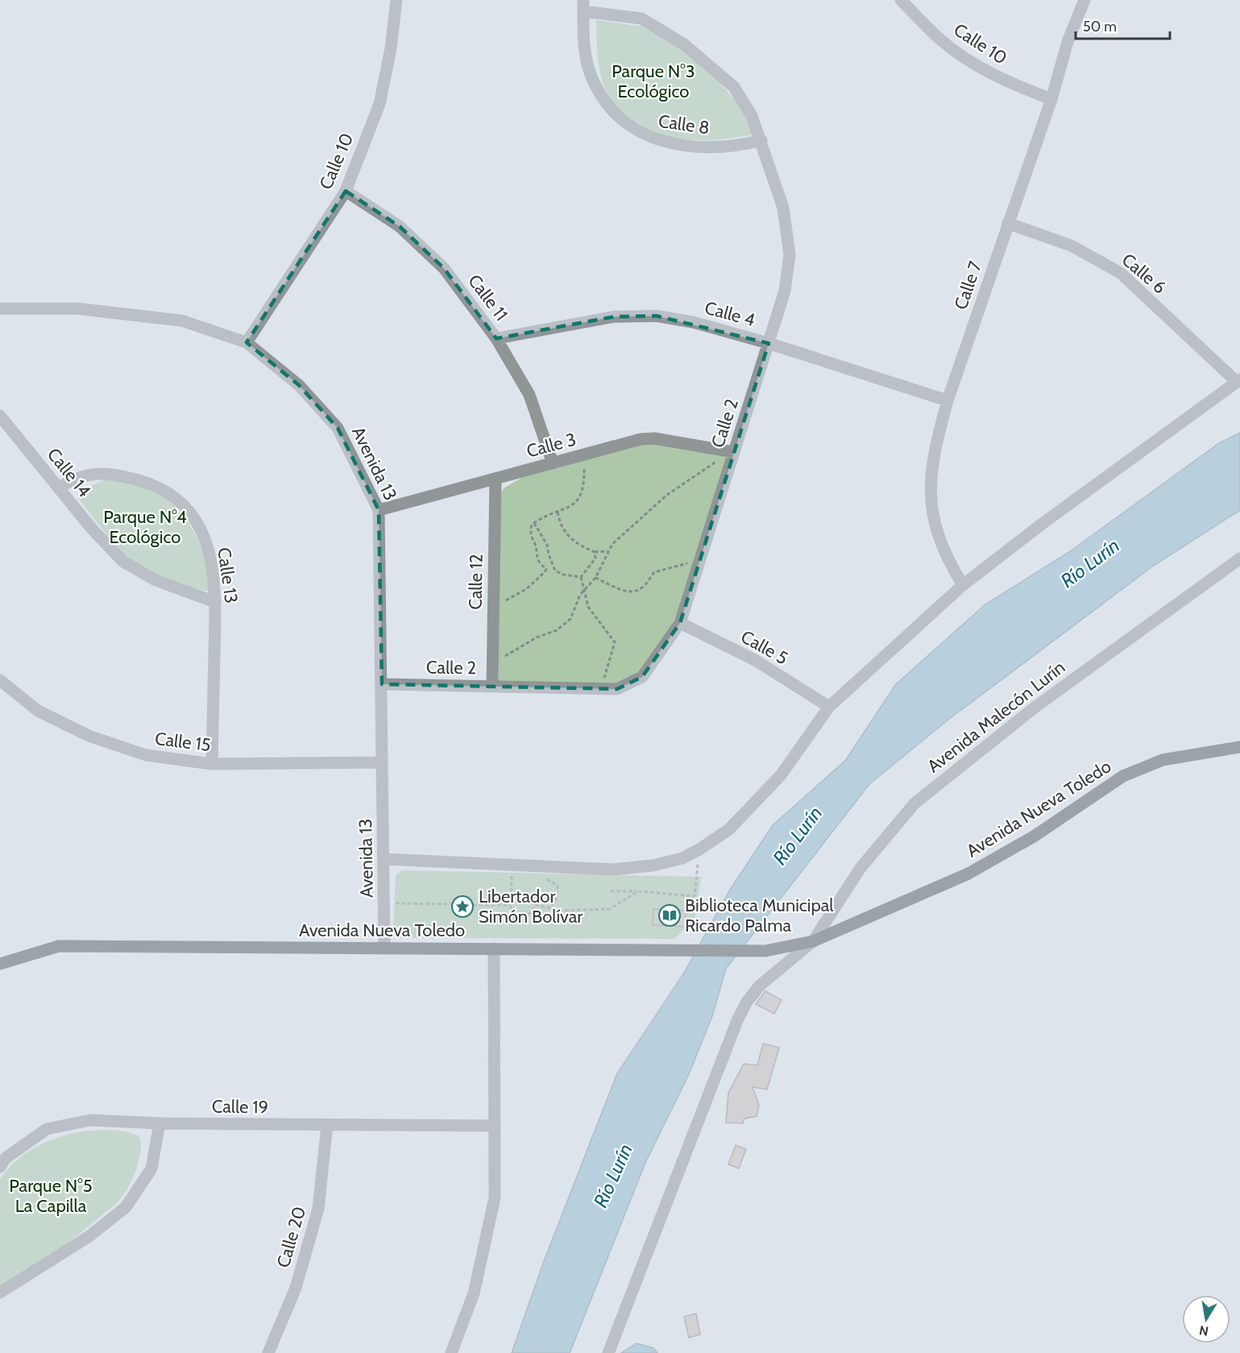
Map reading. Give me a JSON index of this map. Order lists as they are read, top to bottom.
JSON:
{
  "streets": {
    "main road": ["Avenida Nueva Toledo"],
    "street": [
      "Calle 10",
      "Calle 8",
      "Calle 6",
      "Calle 7",
      "Calle 11",
      "Calle 4",
      "Calle 2",
      "Calle 3",
      "Avenida 13",
      "Calle 14",
      "Calle 13",
      "Calle 12",
      "Calle 5",
      "Avenida Malecón Lurín",
      "Calle 15",
      "Calle 19",
      "Calle 20"
    ]
  },
  "crossings": [
    ["Calle 10", "Calle 7"],
    ["Calle 10", "Calle 11"],
    ["Calle 10", "Avenida 13"],
    ["Calle 8", "Calle 2"],
    ["Calle 6", "Calle 7"],
    ["Calle 7", "Calle 4"],
    ["Calle 11", "Calle 4"],
    ["Calle 11", "Calle 3"],
    ["Calle 4", "Calle 2"],
    ["Calle 2", "Calle 3"],
    ["Calle 2", "Avenida 13"],
    ["Calle 2", "Calle 12"],
    ["Calle 2", "Calle 5"],
    ["Calle 3", "Avenida 13"],
    ["Calle 3", "Calle 12"],
    ["Avenida 13", "Calle 15"],
    ["Avenida 13", "Avenida Nueva Toledo"],
    ["Calle 14", "Calle 13"],
    ["Calle 13", "Calle 15"],
    ["Avenida Malecón Lurín", "Avenida Nueva Toledo"],
    ["Calle 19", "Calle 20"]
  ],
  "water": ["Río Lurín"],
  "parks": ["Parque N°3 Ecológico", "Parque N°4 Ecológico", "Parque N°5 La Capilla"],
  "places": {
    "place": ["Libertador Simón Bolívar"],
    "library": ["Biblioteca Municipal Ricardo Palma"]
  },
  "scale_bar": "50 m",
  "north": "bottom"
}
